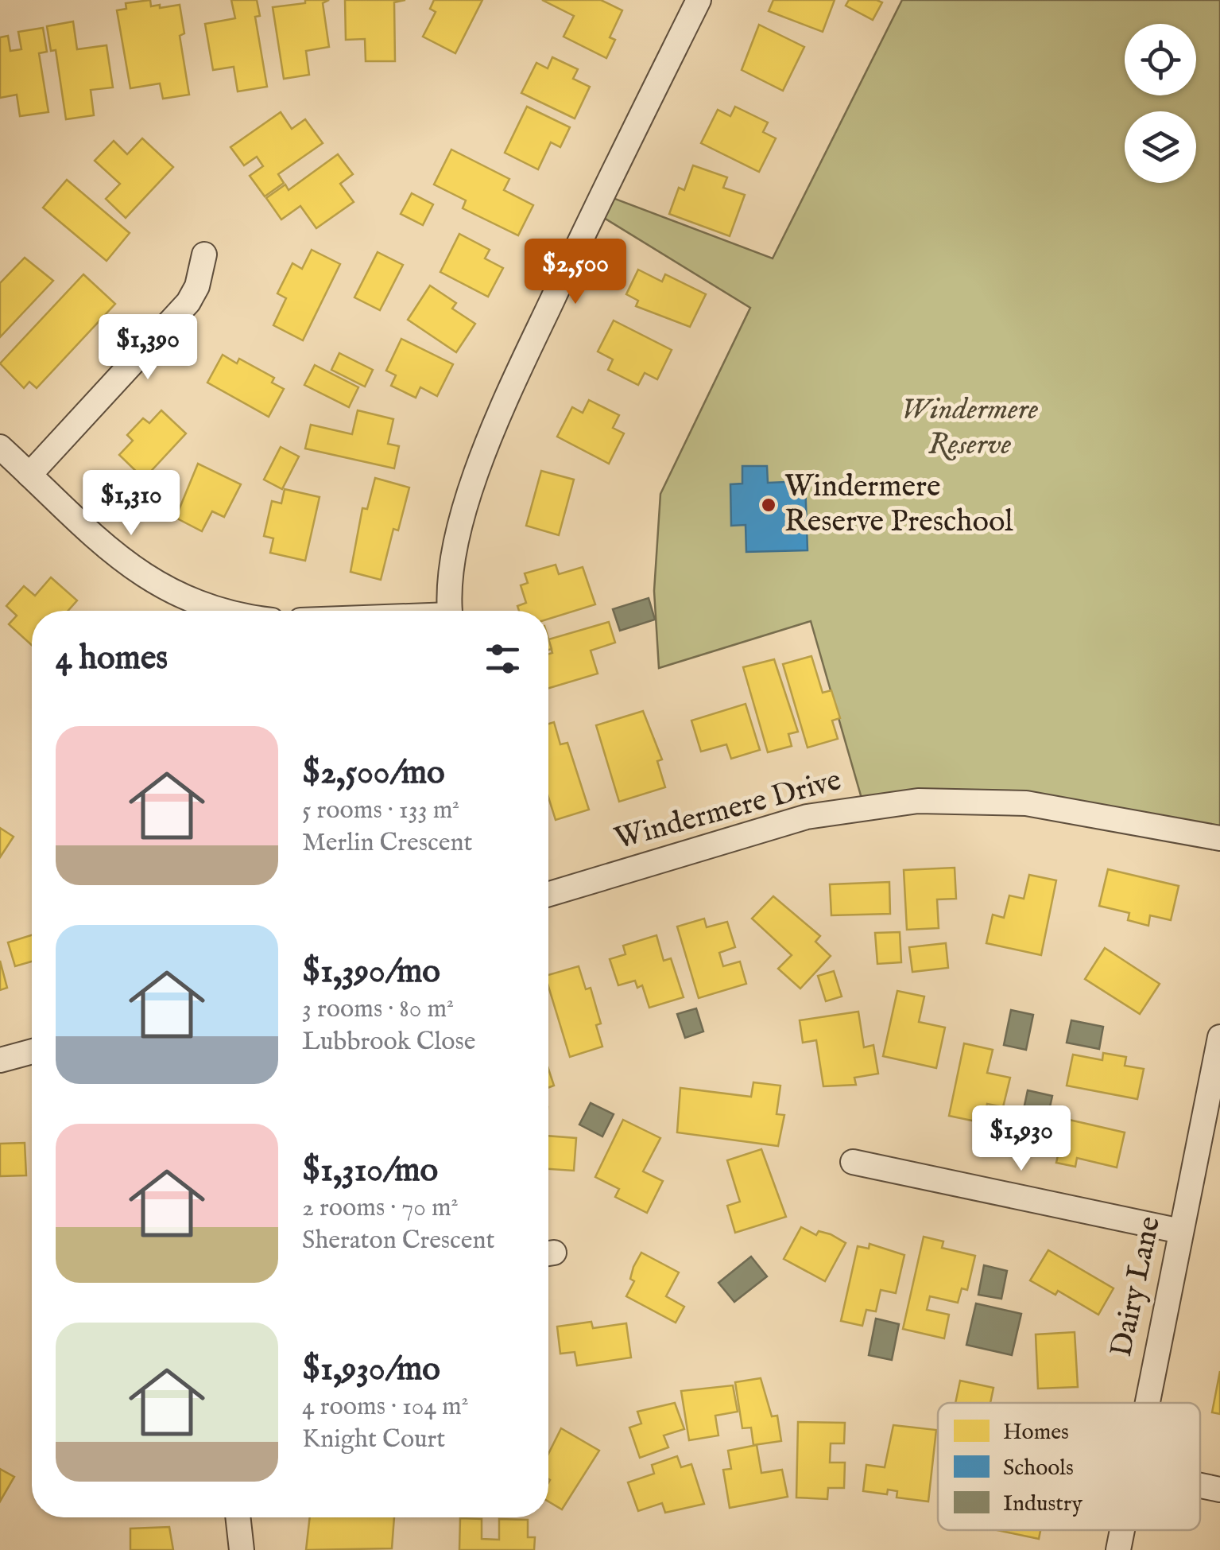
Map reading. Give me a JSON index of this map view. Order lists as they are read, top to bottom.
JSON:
{
  "streets": {
    "street": ["Windermere Drive", "Dairy Lane"]
  },
  "parks": ["Windermere Reserve"],
  "places": ["Windermere Reserve Preschool"],
  "legend": ["Homes", "Schools", "Industry"],
  "page": {
    "price": [
      "$2,500",
      "$1,390",
      "$1,310",
      "$1,930"
    ],
    "heading": "4 homes",
    "list": [
      {
        "name": "$2,500/mo",
        "note": "5 rooms · 133 m² · Merlin Crescent"
      },
      {
        "name": "$1,390/mo",
        "note": "3 rooms · 80 m² · Lubbrook Close"
      },
      {
        "name": "$1,310/mo",
        "note": "2 rooms · 70 m² · Sheraton Crescent"
      },
      {
        "name": "$1,930/mo",
        "note": "4 rooms · 104 m² · Knight Court"
      }
    ]
  }
}
